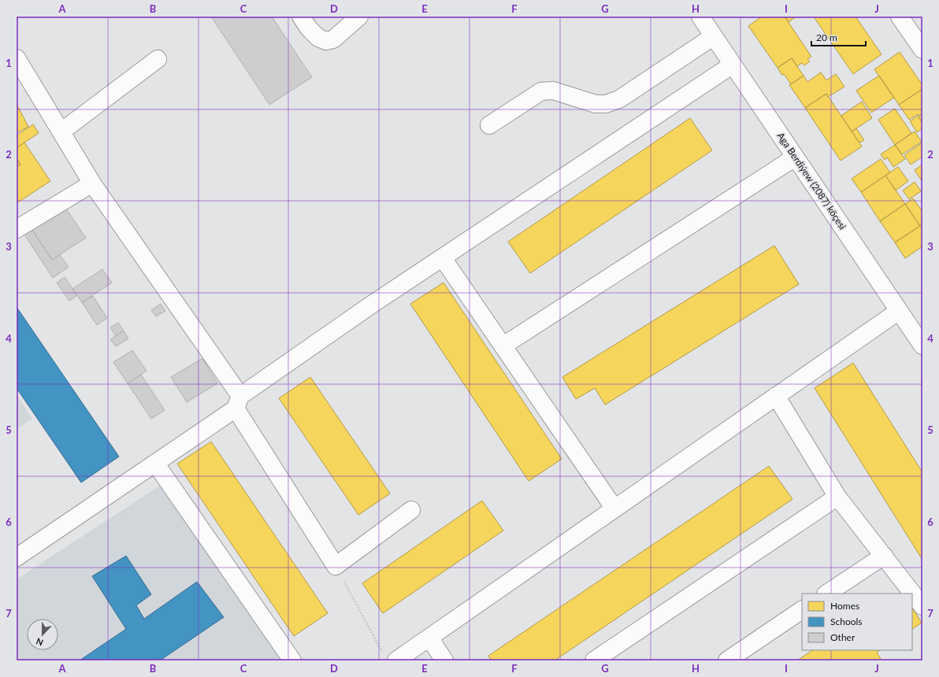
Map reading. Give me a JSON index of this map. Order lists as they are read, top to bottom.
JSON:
{
  "streets": {
    "street": ["Aga Berdiýew (2087) köçesi"]
  },
  "legend": ["Homes", "Schools", "Other"],
  "scale_bar": "20 m",
  "north": "bottom",
  "grid": {
    "columns": [
      "A",
      "B",
      "C",
      "D",
      "E",
      "F",
      "G",
      "H",
      "I",
      "J"
    ],
    "rows": [
      "1",
      "2",
      "3",
      "4",
      "5",
      "6",
      "7"
    ]
  }
}
